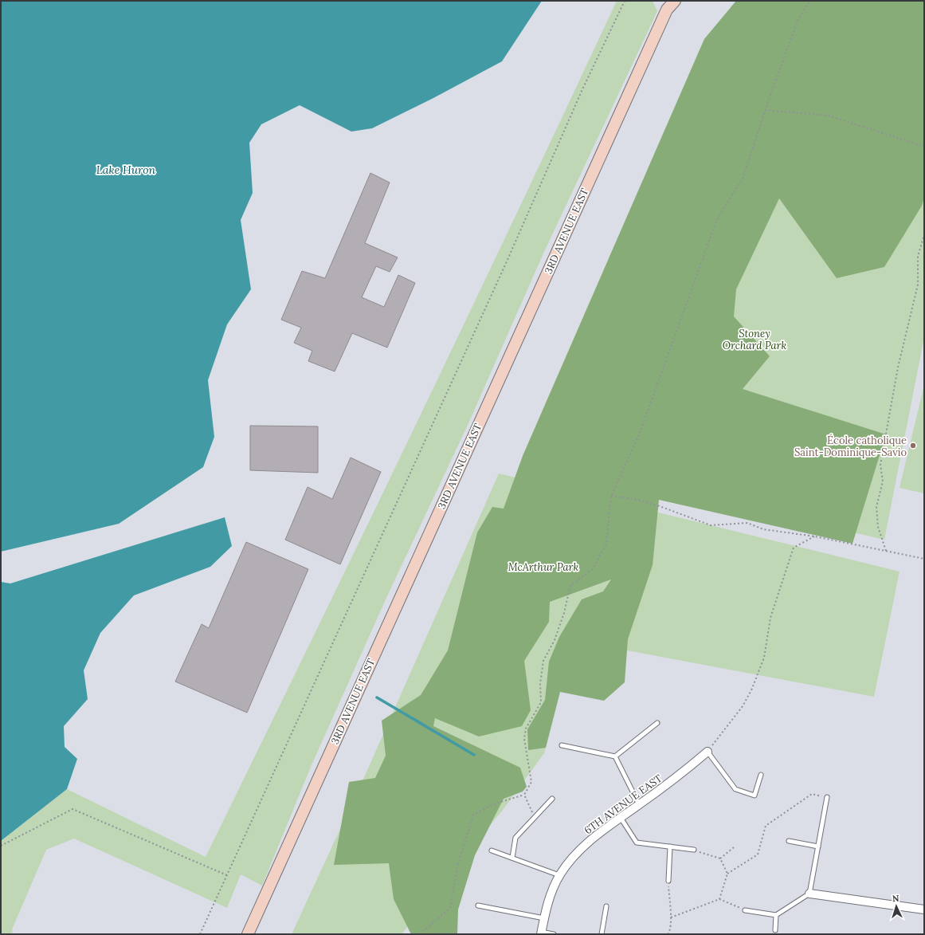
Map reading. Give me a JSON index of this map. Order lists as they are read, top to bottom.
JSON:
{
  "streets": {
    "main road": ["3RD AVENUE EAST"],
    "street": ["6TH AVENUE EAST"]
  },
  "water": ["Lake Huron"],
  "parks": ["Stoney Orchard Park", "McArthur Park"],
  "places": ["École catholique Saint-Dominique-Savio"],
  "north": "top"
}
